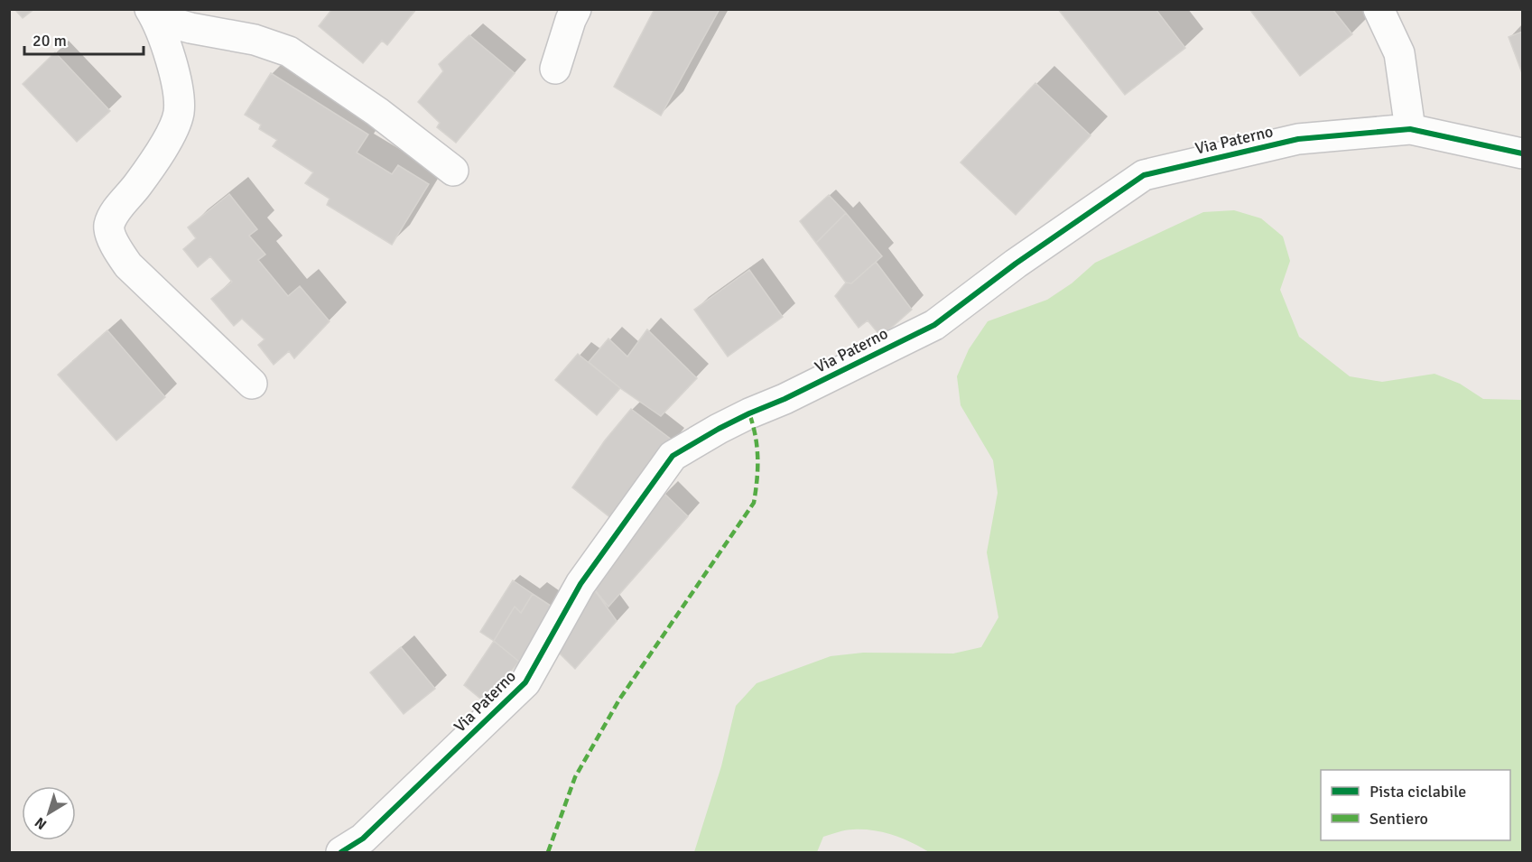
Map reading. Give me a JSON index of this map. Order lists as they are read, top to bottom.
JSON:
{
  "streets": {
    "street": ["Via Paterno"]
  },
  "legend": ["Pista ciclabile", "Sentiero"],
  "scale_bar": "20 m",
  "north": "bottom left"
}
